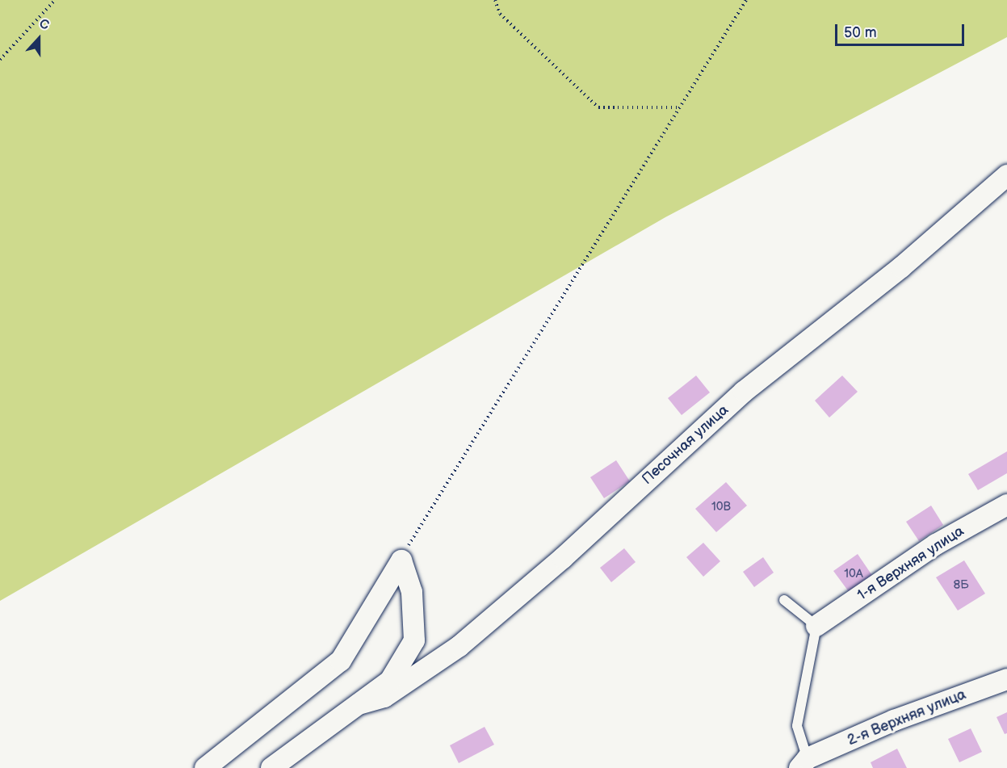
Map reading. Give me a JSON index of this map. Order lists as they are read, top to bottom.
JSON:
{
  "streets": {
    "street": ["Песочная улица", "1-я Верхняя улица", "2-я Верхняя улица"]
  },
  "house_numbers": ["10В", "10А", "8Б"],
  "scale_bar": "50 m",
  "north": "top"
}
